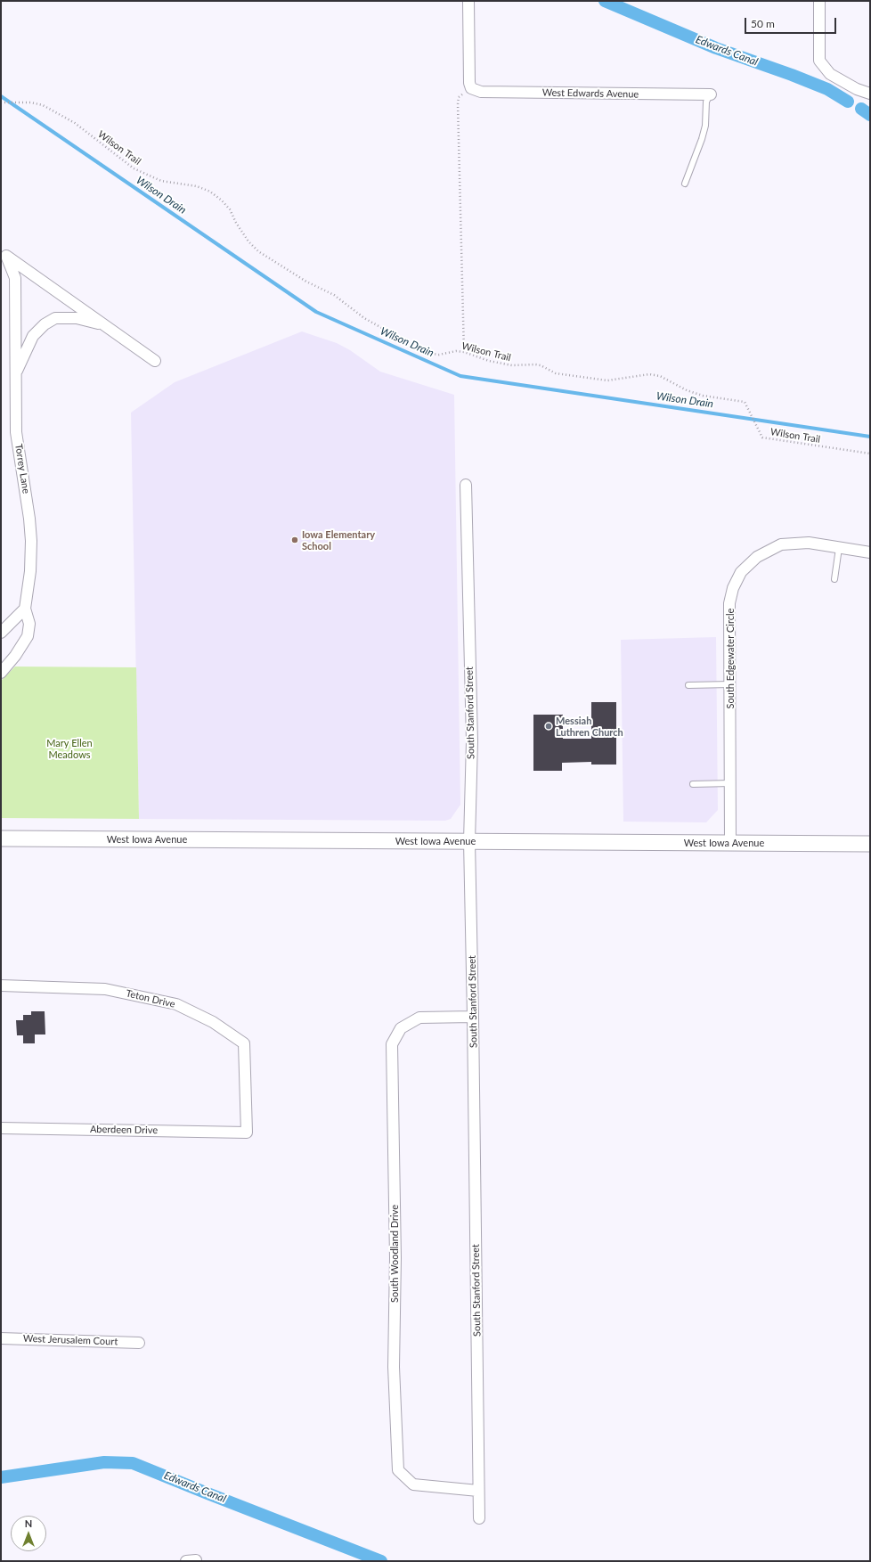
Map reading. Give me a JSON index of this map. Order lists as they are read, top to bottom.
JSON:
{
  "streets": {
    "street": [
      "West Edwards Avenue",
      "Torrey Lane",
      "South Edgewater Circle",
      "South Stanford Street",
      "West Iowa Avenue",
      "Teton Drive",
      "Aberdeen Drive",
      "South Woodland Drive",
      "West Jerusalem Court"
    ],
    "path": ["Wilson Trail"]
  },
  "crossings": [
    ["South Edgewater Circle", "West Iowa Avenue"],
    ["South Stanford Street", "West Iowa Avenue"],
    ["South Stanford Street", "South Woodland Drive"],
    ["Teton Drive", "Aberdeen Drive"]
  ],
  "water": ["Edwards Canal", "Wilson Drain"],
  "parks": ["Mary Ellen Meadows"],
  "places": ["Iowa Elementary School", "Messiah Luthren Church"],
  "scale_bar": "50 m",
  "north": "top"
}
